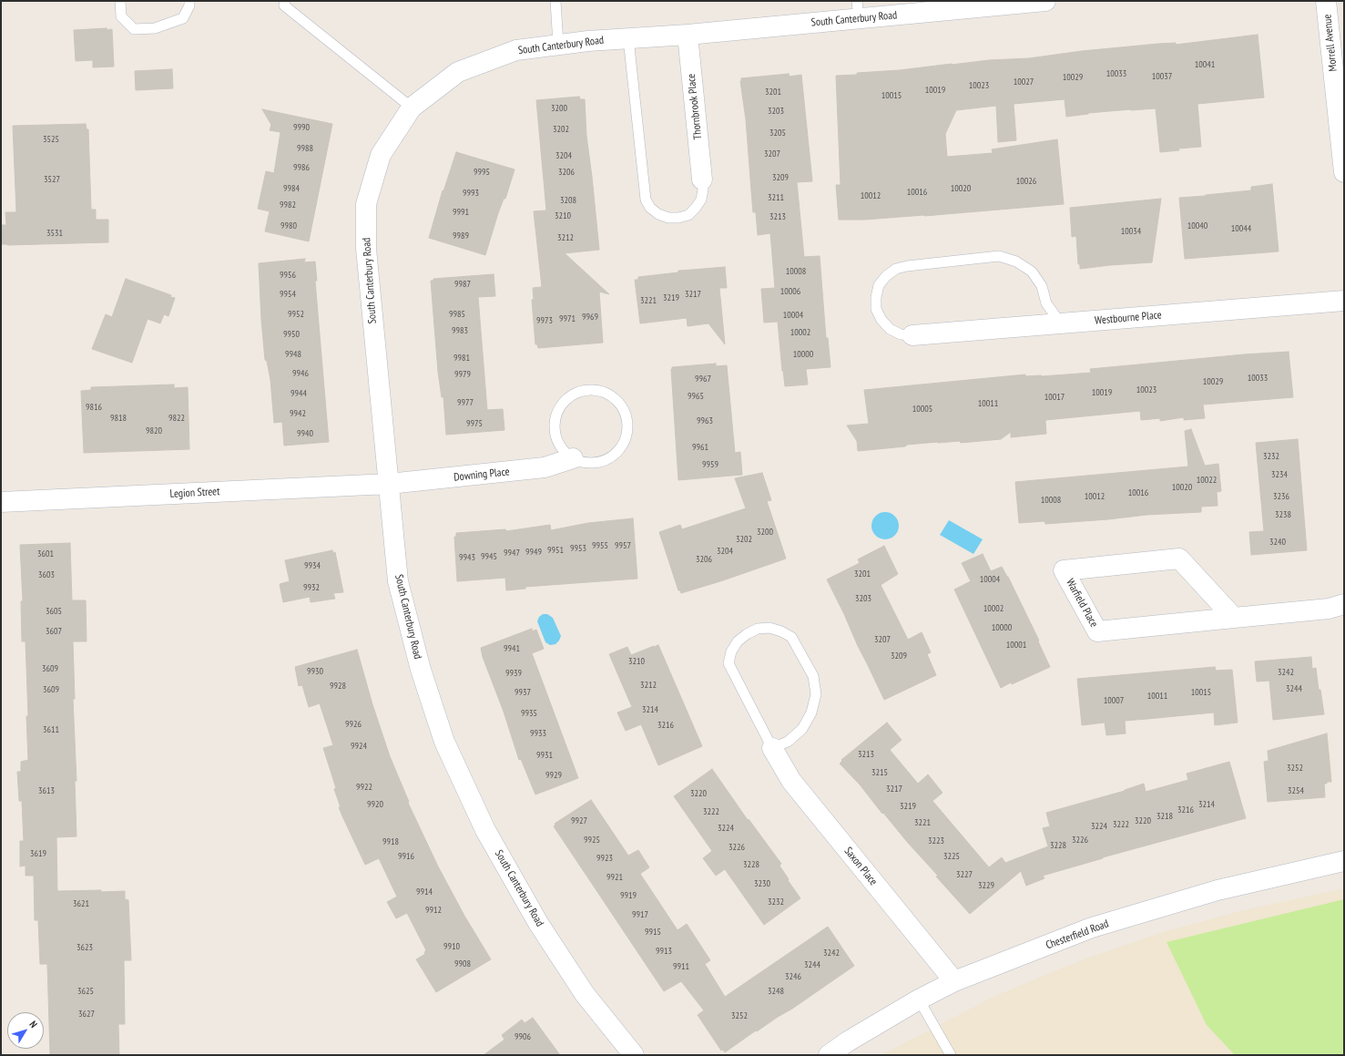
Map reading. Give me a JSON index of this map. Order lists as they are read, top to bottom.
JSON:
{
  "streets": {
    "street": [
      "South Canterbury Road",
      "Morrell Avenue",
      "Thornbrook Place",
      "Westbourne Place",
      "Downing Place",
      "Legion Street",
      "Warfield Place",
      "Saxon Place",
      "Chesterfield Road"
    ]
  },
  "crossings": [
    ["South Canterbury Road", "Thornbrook Place"],
    ["South Canterbury Road", "Downing Place"],
    ["South Canterbury Road", "Legion Street"],
    ["Downing Place", "Legion Street"],
    ["Saxon Place", "Chesterfield Road"]
  ],
  "house_numbers": [
    "10041",
    "10033",
    "10037",
    "10029",
    "10027",
    "10023",
    "10019",
    "3201",
    "10015",
    "3200",
    "3203",
    "9990",
    "3202",
    "3205",
    "3525",
    "9988",
    "3207",
    "3204",
    "9986",
    "9995",
    "3206",
    "3209",
    "3527",
    "10026",
    "9984",
    "10020",
    "10016",
    "9993",
    "10012",
    "3211",
    "3208",
    "9982",
    "9991",
    "3210",
    "3213",
    "9980",
    "10040",
    "10044",
    "10034",
    "3531",
    "9989",
    "3212",
    "10008",
    "9956",
    "9987",
    "10006",
    "9954",
    "3217",
    "3219",
    "3221",
    "9952",
    "9985",
    "10004",
    "9969",
    "9971",
    "9973",
    "9983",
    "10002",
    "9950",
    "9948",
    "10000",
    "9981",
    "9946",
    "9979",
    "10033",
    "9967",
    "10029",
    "10023",
    "10019",
    "9944",
    "9965",
    "10017",
    "9977",
    "10011",
    "9816",
    "10005",
    "9942",
    "9818",
    "9822",
    "9963",
    "9975",
    "9820",
    "9940",
    "9961",
    "3232",
    "9959",
    "3234",
    "10022",
    "10020",
    "10016",
    "10012",
    "3236",
    "10008",
    "3238",
    "3200",
    "3202",
    "3240",
    "9955",
    "9957",
    "9953",
    "9951",
    "3204",
    "9949",
    "9947",
    "3601",
    "9945",
    "9943",
    "3206",
    "9934",
    "3201",
    "3603",
    "10004",
    "9932",
    "3203",
    "10002",
    "3605",
    "10000",
    "3607",
    "3207",
    "10001",
    "9941",
    "3209",
    "3210",
    "3609",
    "9930",
    "3242",
    "9939",
    "3212",
    "9928",
    "3244",
    "3609",
    "9937",
    "10015",
    "10011",
    "10007",
    "3214",
    "9935",
    "9926",
    "3216",
    "3611",
    "9933",
    "9924",
    "3213",
    "9931",
    "3252",
    "3215",
    "9929",
    "9922",
    "3217",
    "3613",
    "3254",
    "3220",
    "9920",
    "3214",
    "3219",
    "3216",
    "3222",
    "3218",
    "9927",
    "3220",
    "3221",
    "3222",
    "3224",
    "3224",
    "9925",
    "3226",
    "3223",
    "9918",
    "3228",
    "3226",
    "3619",
    "9916",
    "3225",
    "9923",
    "3228",
    "3227",
    "9921",
    "3230",
    "3229",
    "9914",
    "9919",
    "3232",
    "3621",
    "9912",
    "9917",
    "9915",
    "9910",
    "3623",
    "9913",
    "3242",
    "9908",
    "3244",
    "9911",
    "3246",
    "3625",
    "3248",
    "3627",
    "3252",
    "9906"
  ],
  "north": "top right"
}
